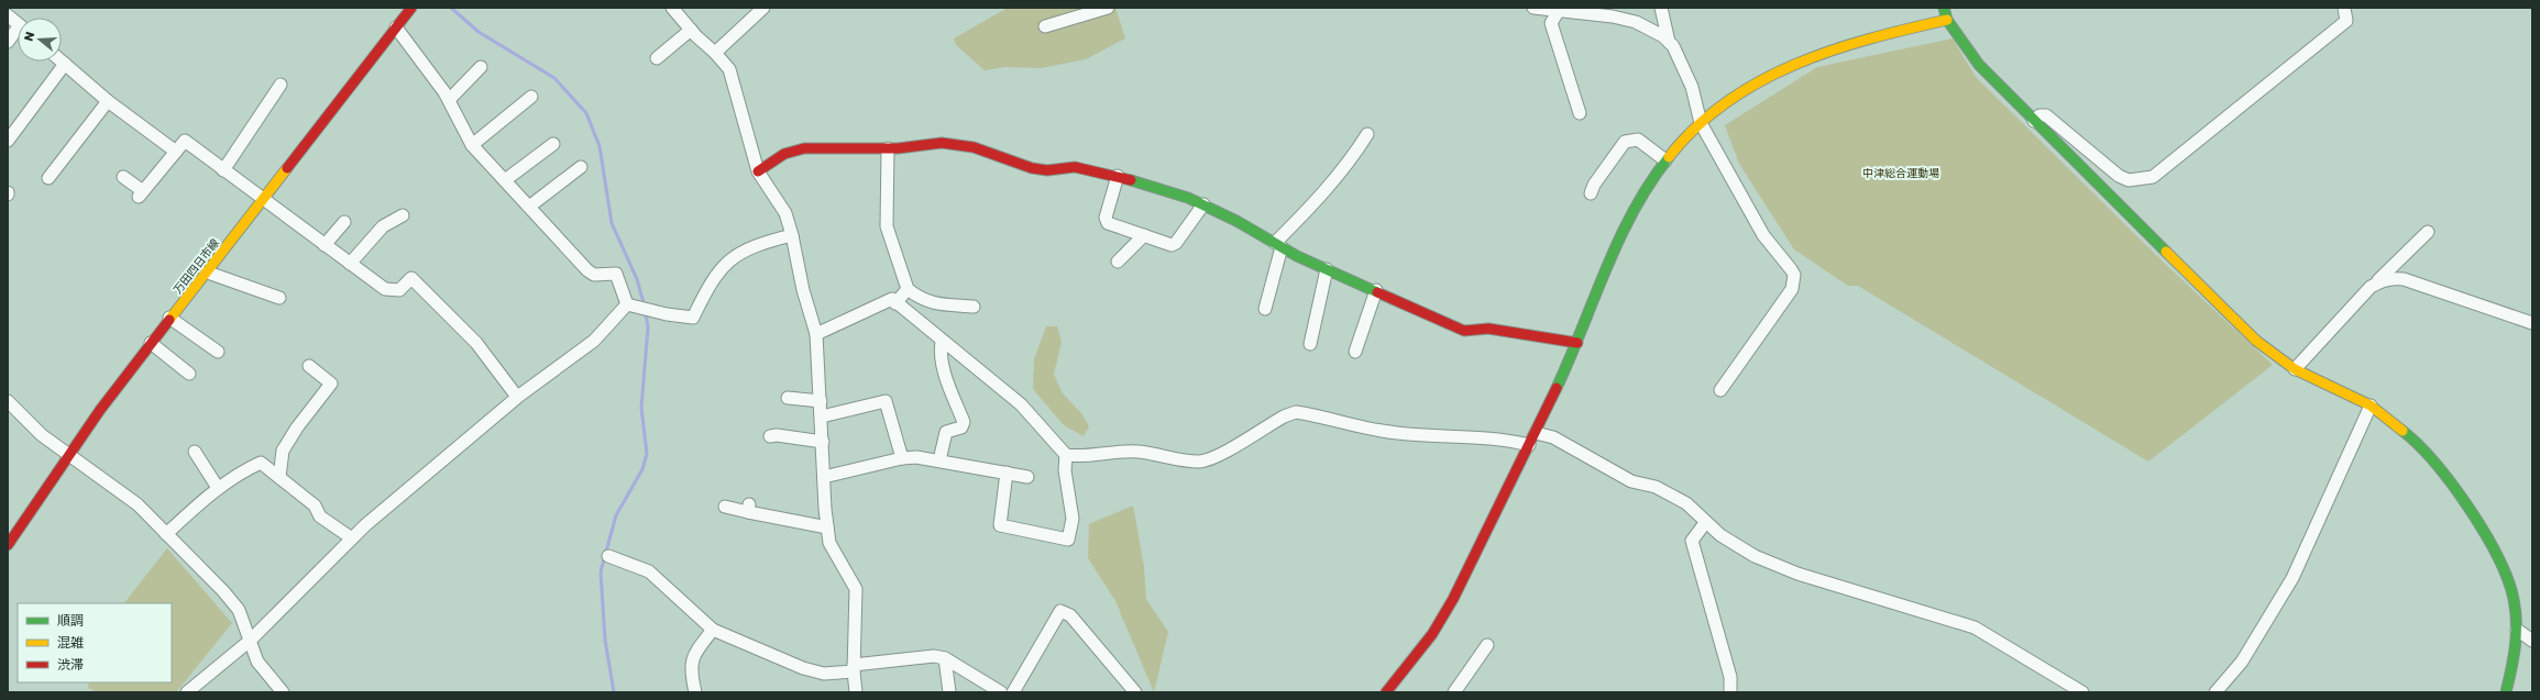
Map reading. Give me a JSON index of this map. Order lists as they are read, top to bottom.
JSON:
{
  "streets": {
    "street": ["万田四日市線"]
  },
  "parks": ["中津総合運動場"],
  "legend": ["順調", "混雑", "渋滞"],
  "north": "left"
}
